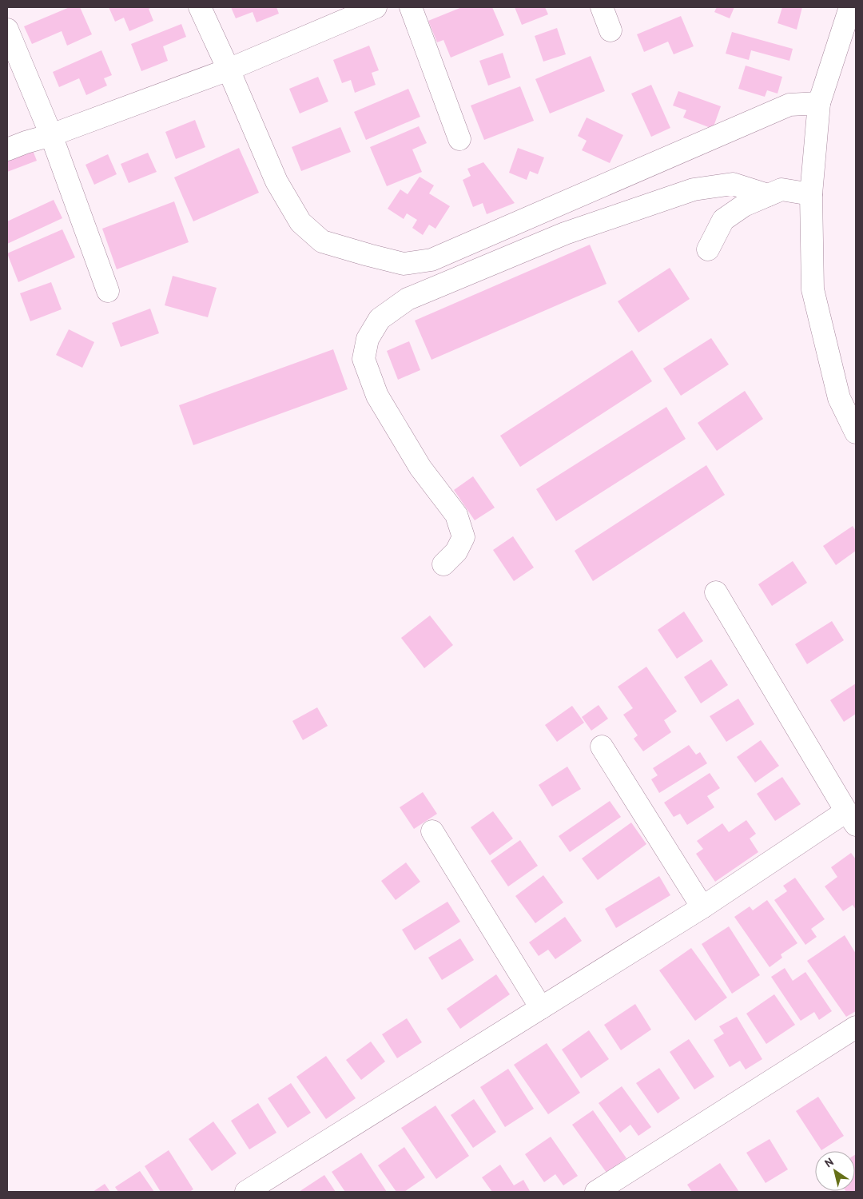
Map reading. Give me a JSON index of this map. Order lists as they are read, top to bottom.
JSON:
{
  "north": "top left"
}
